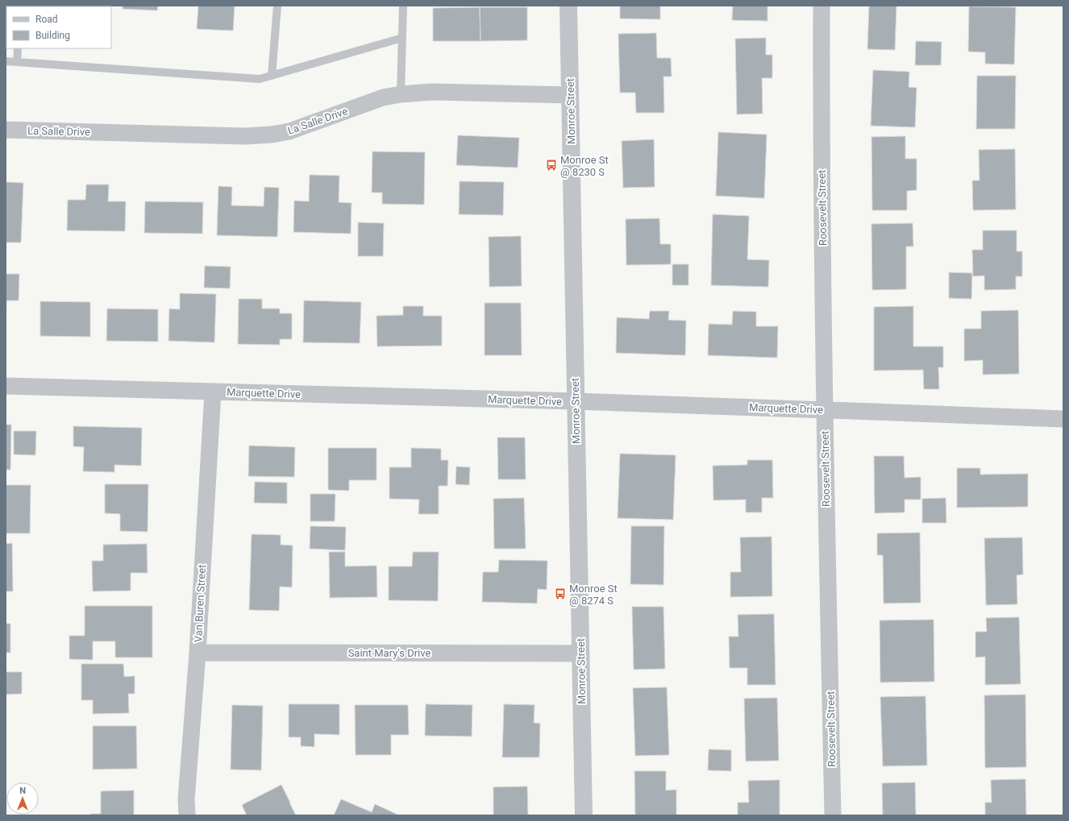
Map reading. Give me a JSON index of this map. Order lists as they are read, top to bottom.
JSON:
{
  "streets": {
    "street": [
      "Monroe Street",
      "La Salle Drive",
      "Roosevelt Street",
      "Marquette Drive",
      "Van Buren Street",
      "Saint Mary's Drive"
    ]
  },
  "crossings": [
    ["Monroe Street", "La Salle Drive"],
    ["Monroe Street", "Marquette Drive"],
    ["Monroe Street", "Saint Mary's Drive"],
    ["Roosevelt Street", "Marquette Drive"],
    ["Marquette Drive", "Van Buren Street"],
    ["Van Buren Street", "Saint Mary's Drive"]
  ],
  "places": {
    "bus stop": ["Monroe St @ 8230 S", "Monroe St @ 8274 S"]
  },
  "legend": ["Road", "Building"],
  "north": "top"
}
